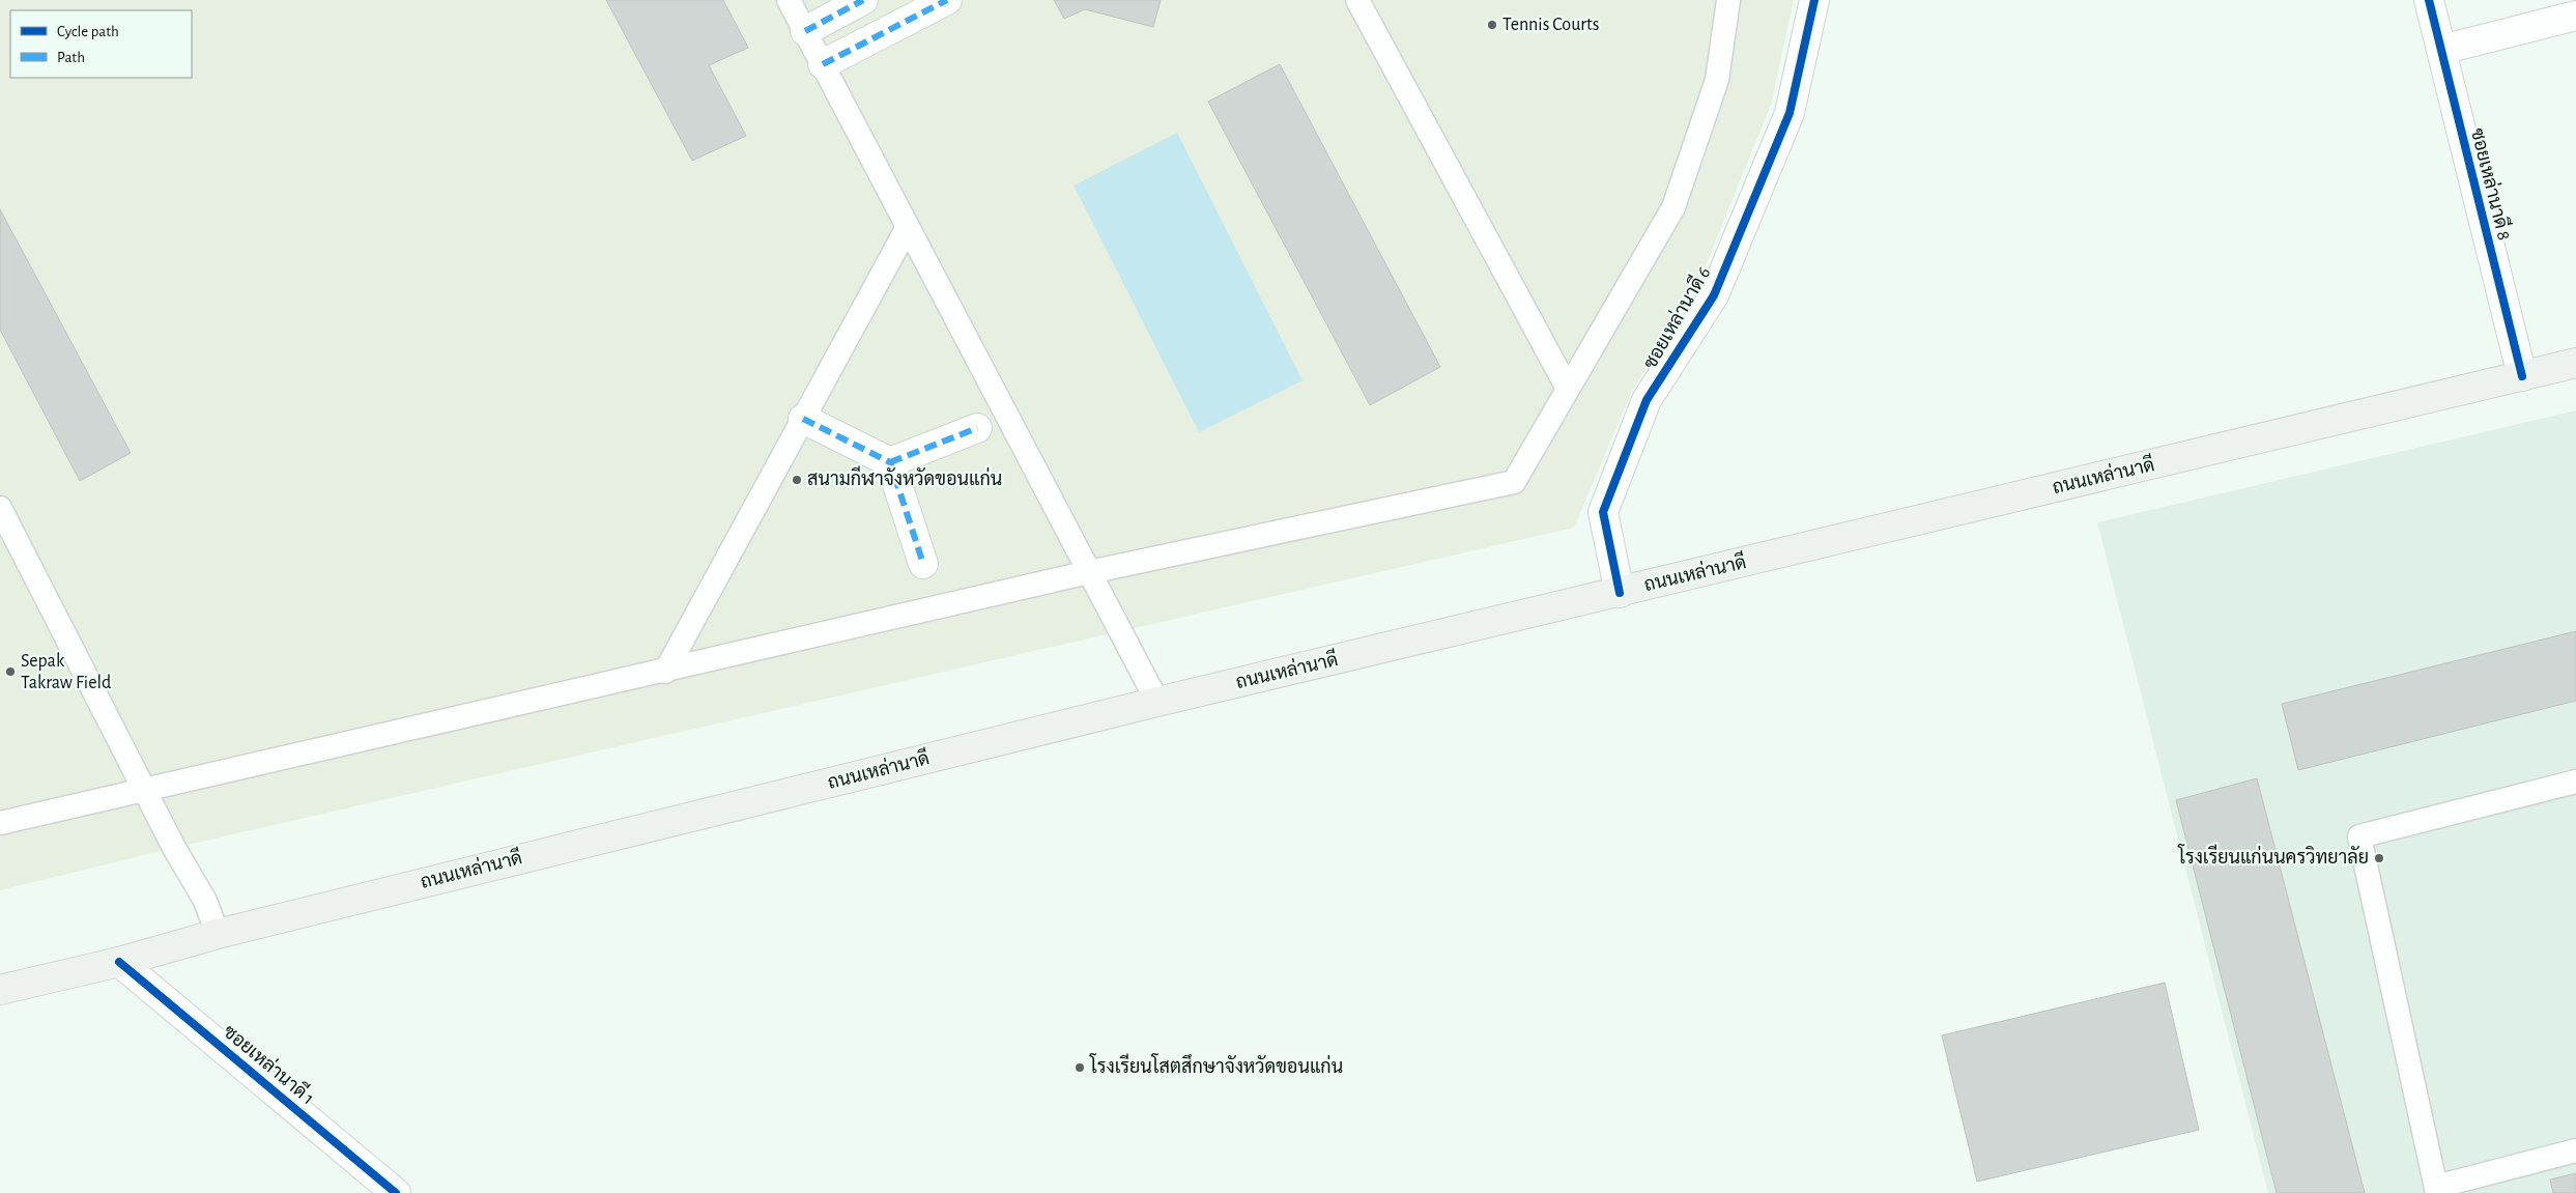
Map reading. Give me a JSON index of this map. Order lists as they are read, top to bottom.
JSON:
{
  "streets": {
    "main road": ["ถนนเหล่านาดี"],
    "street": ["ซอยเหล่านาดี 8", "ซอยเหล่านาดี 6", "ซอยเหล่านาดี 1"]
  },
  "crossings": [
    ["ซอยเหล่านาดี 8", "ถนนเหล่านาดี"],
    ["ซอยเหล่านาดี 6", "ถนนเหล่านาดี"],
    ["ถนนเหล่านาดี", "ซอยเหล่านาดี 1"]
  ],
  "places": [
    "Tennis Courts",
    "สนามกีฬาจังหวัดขอนแก่น",
    "Sepak Takraw Field",
    "โรงเรียนแก่นนครวิทยาลัย",
    "โรงเรียนโสตสึกษาจังหวัดขอนแก่น"
  ],
  "legend": ["Cycle path", "Path"]
}
